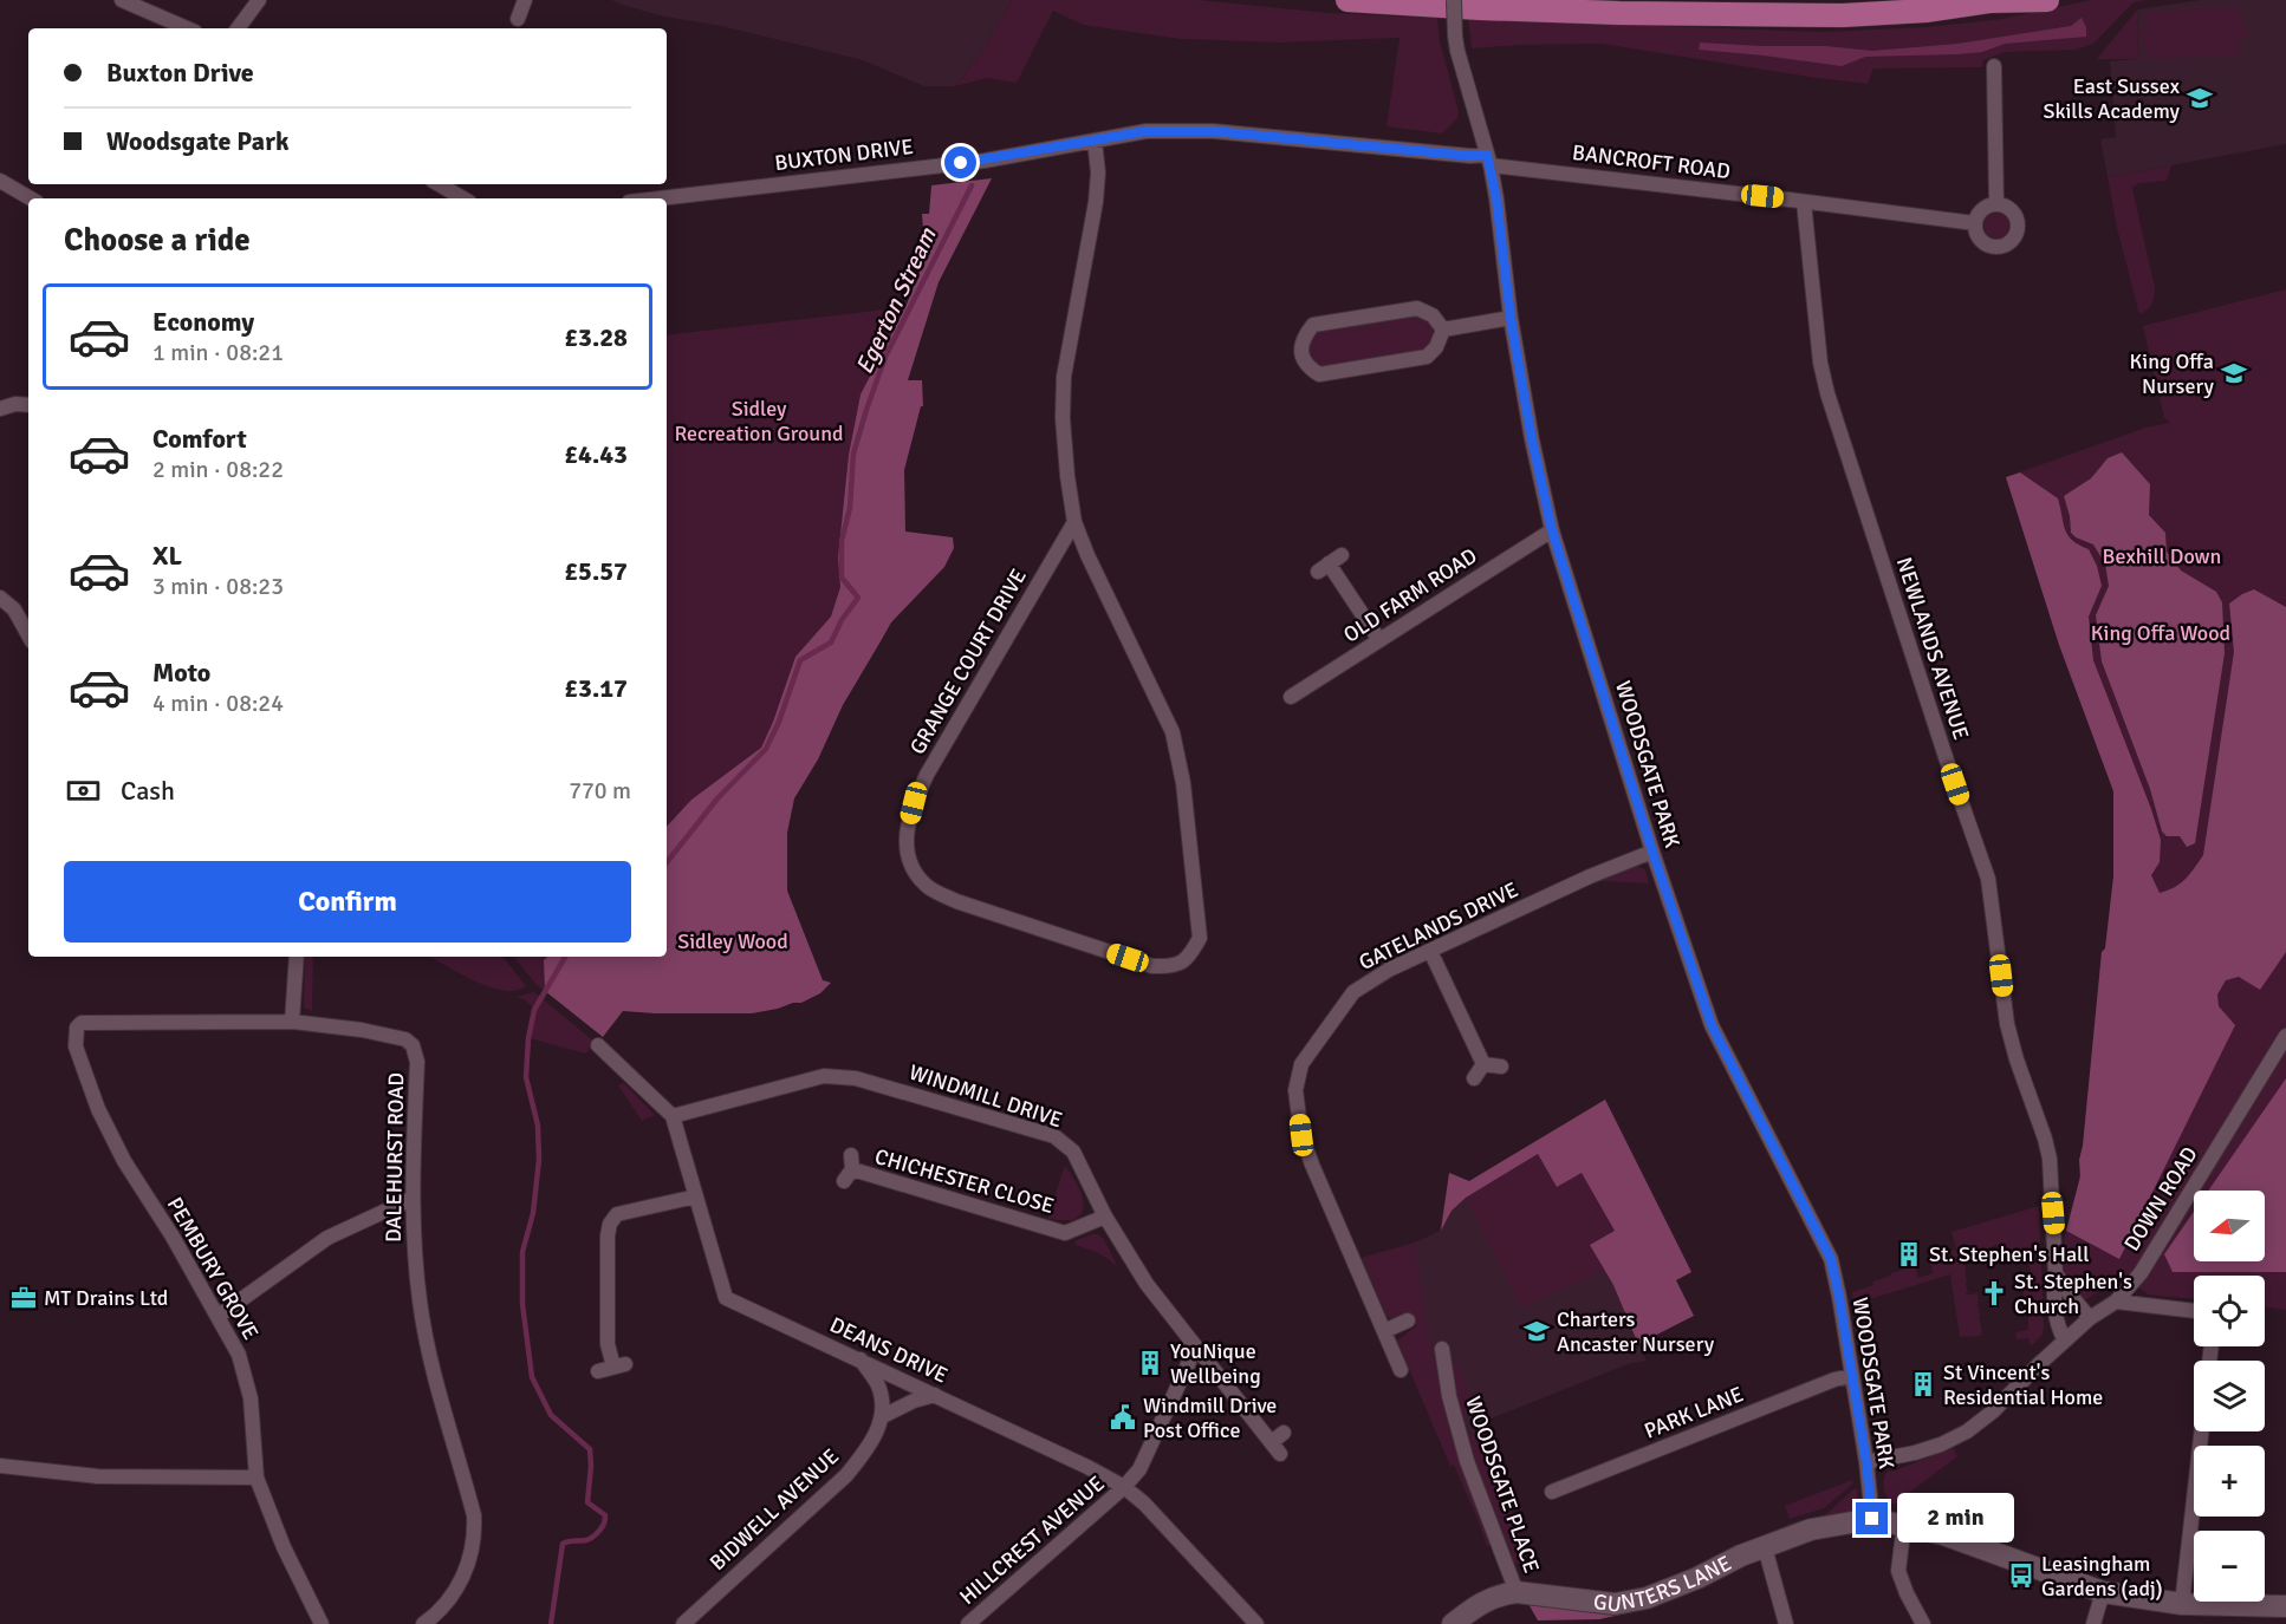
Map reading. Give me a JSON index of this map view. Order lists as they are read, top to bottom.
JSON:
{
  "streets": {
    "street": [
      "BUXTON DRIVE",
      "BANCROFT ROAD",
      "OLD FARM ROAD",
      "NEWLANDS AVENUE",
      "GRANGE COURT DRIVE",
      "WOODSGATE PARK",
      "GATELANDS DRIVE",
      "WINDMILL DRIVE",
      "DALEHURST ROAD",
      "CHICHESTER CLOSE",
      "DOWN ROAD",
      "PEMBURY GROVE",
      "DEANS DRIVE",
      "PARK LANE",
      "WOODSGATE PLACE",
      "BIDWELL AVENUE",
      "HILLCREST AVENUE",
      "GUNTERS LANE"
    ]
  },
  "crossings": [
    ["BUXTON DRIVE", "BANCROFT ROAD"],
    ["BUXTON DRIVE", "GRANGE COURT DRIVE"],
    ["BUXTON DRIVE", "WOODSGATE PARK"],
    ["BANCROFT ROAD", "NEWLANDS AVENUE"],
    ["BANCROFT ROAD", "WOODSGATE PARK"],
    ["OLD FARM ROAD", "WOODSGATE PARK"],
    ["NEWLANDS AVENUE", "DOWN ROAD"],
    ["WOODSGATE PARK", "GATELANDS DRIVE"],
    ["WOODSGATE PARK", "DOWN ROAD"],
    ["WOODSGATE PARK", "PARK LANE"],
    ["WOODSGATE PARK", "GUNTERS LANE"],
    ["WINDMILL DRIVE", "CHICHESTER CLOSE"],
    ["WINDMILL DRIVE", "DEANS DRIVE"],
    ["DALEHURST ROAD", "PEMBURY GROVE"],
    ["DEANS DRIVE", "HILLCREST AVENUE"],
    ["WOODSGATE PLACE", "GUNTERS LANE"]
  ],
  "water": ["Egerton Stream"],
  "parks": [
    "Sidley Recreation Ground",
    "Bexhill Down",
    "King Offa Wood",
    "Sidley Wood"
  ],
  "places": {
    "school or university": ["East Sussex Skills Academy", "King Offa Nursery", "Charters Ancaster Nursery"],
    "building": ["St. Stephen's Hall", "YouNique Wellbeing", "St Vincent's Residential Home"],
    "church": ["St. Stephen's Church"],
    "office": ["MT Drains Ltd"],
    "public building": ["Windmill Drive Post Office"],
    "bus stop": ["Leasingham Gardens (adj)"]
  },
  "north": "left",
  "page": {
    "banner": ["Buxton Drive", "Woodsgate Park"],
    "heading": "Choose a ride",
    "list": [
      {
        "name": "Economy",
        "note": "1 min · 08:21",
        "value": "£3.28"
      },
      {
        "name": "Comfort",
        "note": "2 min · 08:22",
        "value": "£4.43"
      },
      {
        "name": "XL",
        "note": "3 min · 08:23",
        "value": "£5.57"
      },
      {
        "name": "Moto",
        "note": "4 min · 08:24",
        "value": "£3.17"
      }
    ],
    "pay": ["Cash", "770 m"],
    "buttons": "Confirm",
    "map_buttons": ["+", "−"],
    "bubble": "2 min"
  }
}
